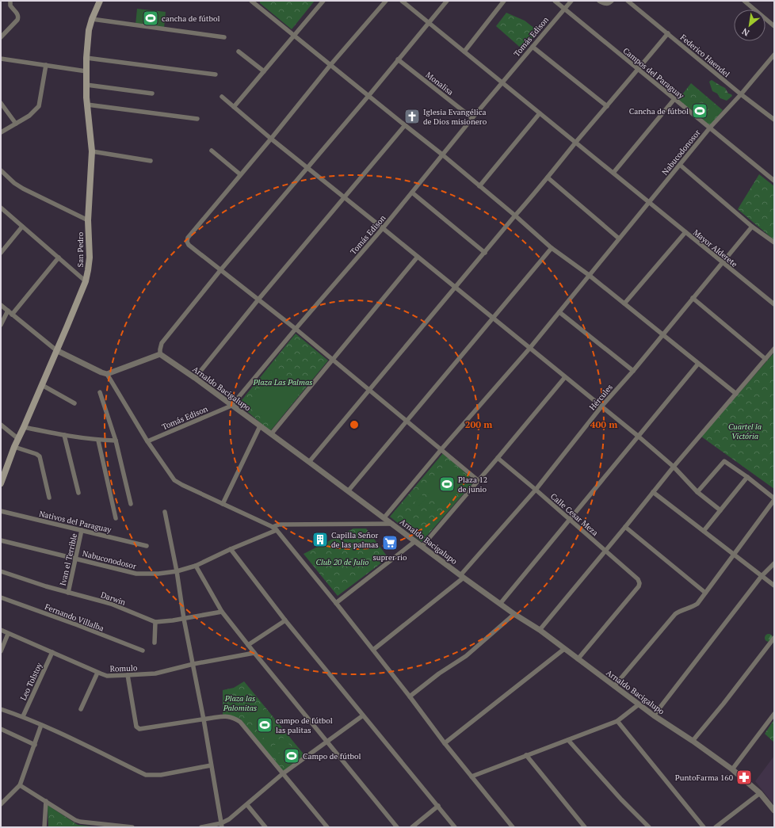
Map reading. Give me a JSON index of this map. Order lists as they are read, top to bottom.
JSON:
{
  "streets": {
    "main road": ["San Pedro"],
    "street": [
      "Tomás Edison",
      "Federico Haendel",
      "Campos del Paraguay",
      "Monalisa",
      "Nabucodonosor",
      "Mayor Alderete",
      "Arnaldo Bacigalupo",
      "Hércules",
      "Calle Cesar Meza",
      "Nativos del Paraguay",
      "Ivan el Terrible",
      "Nabuconodosor",
      "Darwin",
      "Fernando Villalba",
      "Romulo",
      "Leo Tolstoy"
    ]
  },
  "crossings": [
    ["Tomás Edison", "Campos del Paraguay"],
    ["Tomás Edison", "Monalisa"],
    ["Tomás Edison", "Mayor Alderete"],
    ["Tomás Edison", "Arnaldo Bacigalupo"],
    ["Federico Haendel", "Nabucodonosor"],
    ["Campos del Paraguay", "Nabucodonosor"],
    ["Nabucodonosor", "Mayor Alderete"],
    ["Nabucodonosor", "Arnaldo Bacigalupo"],
    ["Mayor Alderete", "Hércules"],
    ["Arnaldo Bacigalupo", "Hércules"],
    ["Arnaldo Bacigalupo", "Calle Cesar Meza"],
    ["Hércules", "Calle Cesar Meza"],
    ["Nativos del Paraguay", "Ivan el Terrible"],
    ["Ivan el Terrible", "Nabuconodosor"],
    ["Ivan el Terrible", "Darwin"],
    ["Romulo", "Leo Tolstoy"]
  ],
  "parks": [
    "Plaza Las Palmas",
    "Cuartel la Victória",
    "Club 20 de Julio",
    "Plaza las Palomitas"
  ],
  "places": {
    "sports": [
      "cancha de fútbol",
      "Cancha de fútbol",
      "Plaza 12 de junio",
      "campo de fútbol las palitas",
      "Campo de fútbol"
    ],
    "church": ["Iglesia Evangélica de Dios misionero"],
    "building": ["Capilla Señor de las palmas"],
    "supermarket": ["suprer rio"],
    "pharmacy": ["PuntoFarma 160"]
  },
  "north": "bottom left",
  "rings": ["200 m", "400 m"]
}
